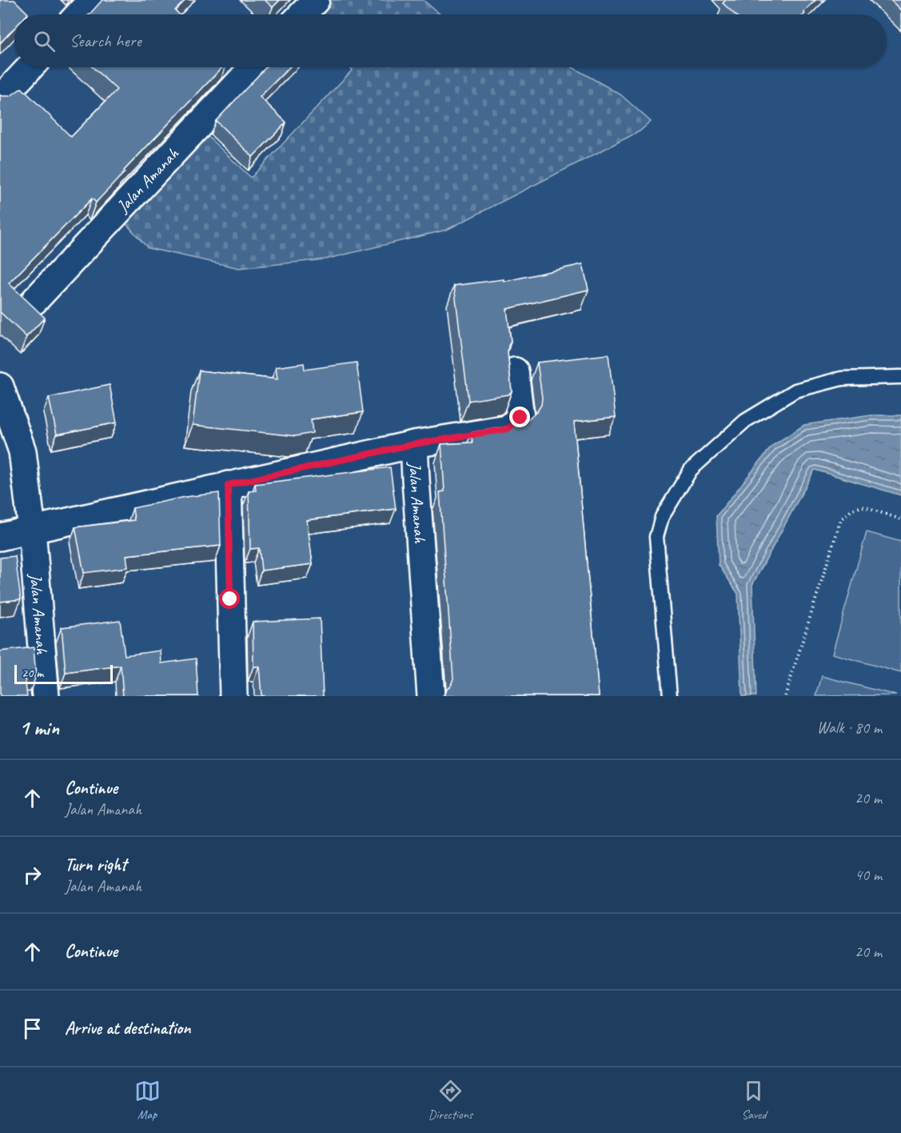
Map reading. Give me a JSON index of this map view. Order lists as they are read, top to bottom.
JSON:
{
  "streets": {
    "street": ["Jalan Amanah"]
  },
  "scale_bar": "20 m",
  "page": {
    "search": "Search here",
    "scale": "20 m",
    "heading": ["1 min", "Walk · 80 m"],
    "list": [
      ["Continue", "Jalan Amanah", "20 m"],
      ["Turn right", "Jalan Amanah", "40 m"],
      ["Continue", "20 m"],
      "Arrive at destination"
    ],
    "nav": ["Map", "Directions", "Saved"]
  }
}
